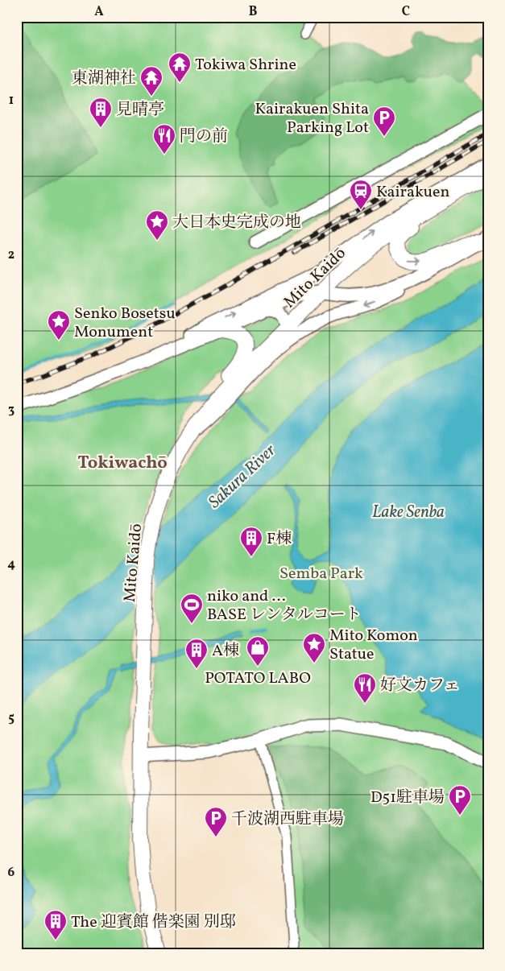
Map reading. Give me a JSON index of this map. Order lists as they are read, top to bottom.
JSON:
{
  "streets": {
    "main road": ["Mito Kaidō"]
  },
  "districts": ["Tokiwachō"],
  "water": ["Sakura River", "Lake Senba"],
  "parks": ["Semba Park"],
  "places": {
    "temple": ["Tokiwa Shrine", "東湖神社"],
    "building": [
      "見晴亭",
      "F棟",
      "A棟",
      "The 迎賓館 偕楽園 別邸"
    ],
    "parking": ["Kairakuen Shita Parking Lot", "D51駐車場", "千波湖西駐車場"],
    "restaurant": ["門の前", "好文カフェ"],
    "station": ["Kairakuen"],
    "place": ["大日本史完成の地", "Senko Bosetsu Monument", "Mito Komon Statue"],
    "sports": ["niko and ... BASE レンタルコート"],
    "shop": ["POTATO LABO"]
  },
  "grid": {
    "columns": ["A", "B", "C"],
    "rows": [
      "1",
      "2",
      "3",
      "4",
      "5",
      "6"
    ]
  }
}
